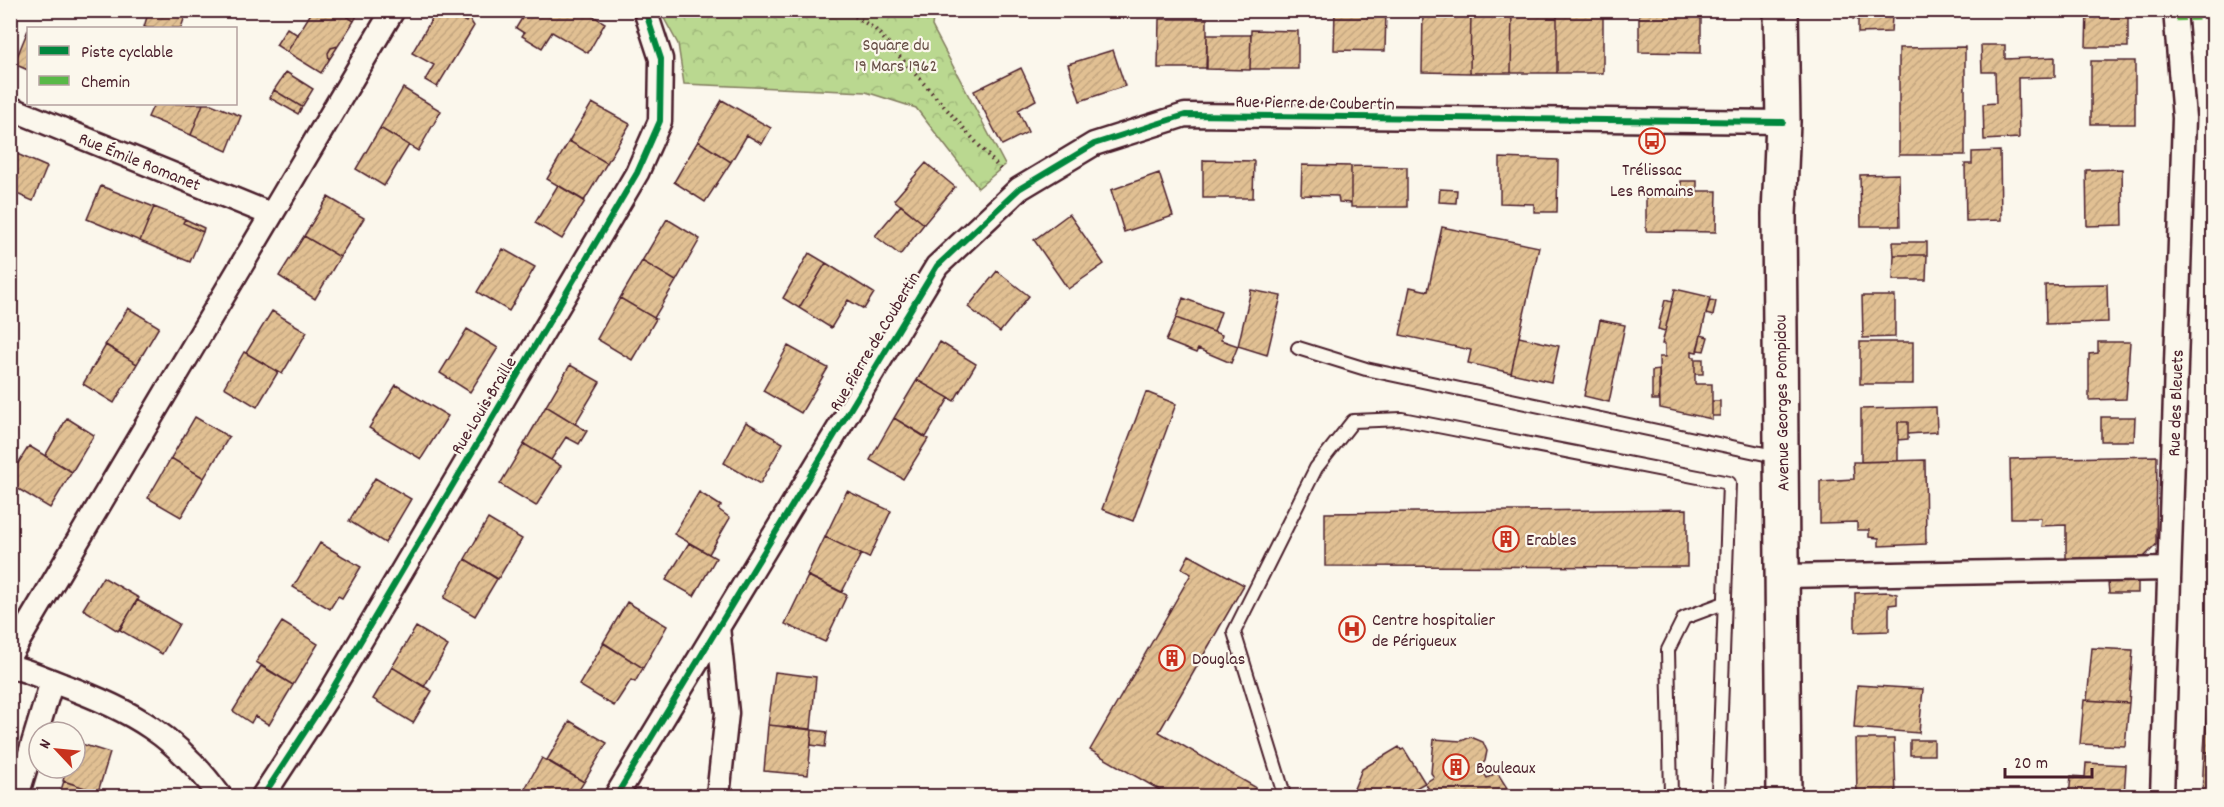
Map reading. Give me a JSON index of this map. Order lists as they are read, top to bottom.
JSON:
{
  "streets": {
    "main road": ["Avenue Georges Pompidou"],
    "street": [
      "Rue Pierre de Coubertin",
      "Rue Émile Romanet",
      "Rue des Bleuets",
      "Rue Louis Braille"
    ]
  },
  "crossings": [
    ["Rue Pierre de Coubertin", "Avenue Georges Pompidou"]
  ],
  "parks": ["Square du 19 Mars 1962"],
  "places": {
    "bus stop": ["Trélissac Les Romains"],
    "building": ["Erables", "Douglas", "Bouleaux"],
    "hospital": ["Centre hospitalier de Périgueux"]
  },
  "legend": ["Piste cyclable", "Chemin"],
  "scale_bar": "20 m",
  "north": "top left"
}
